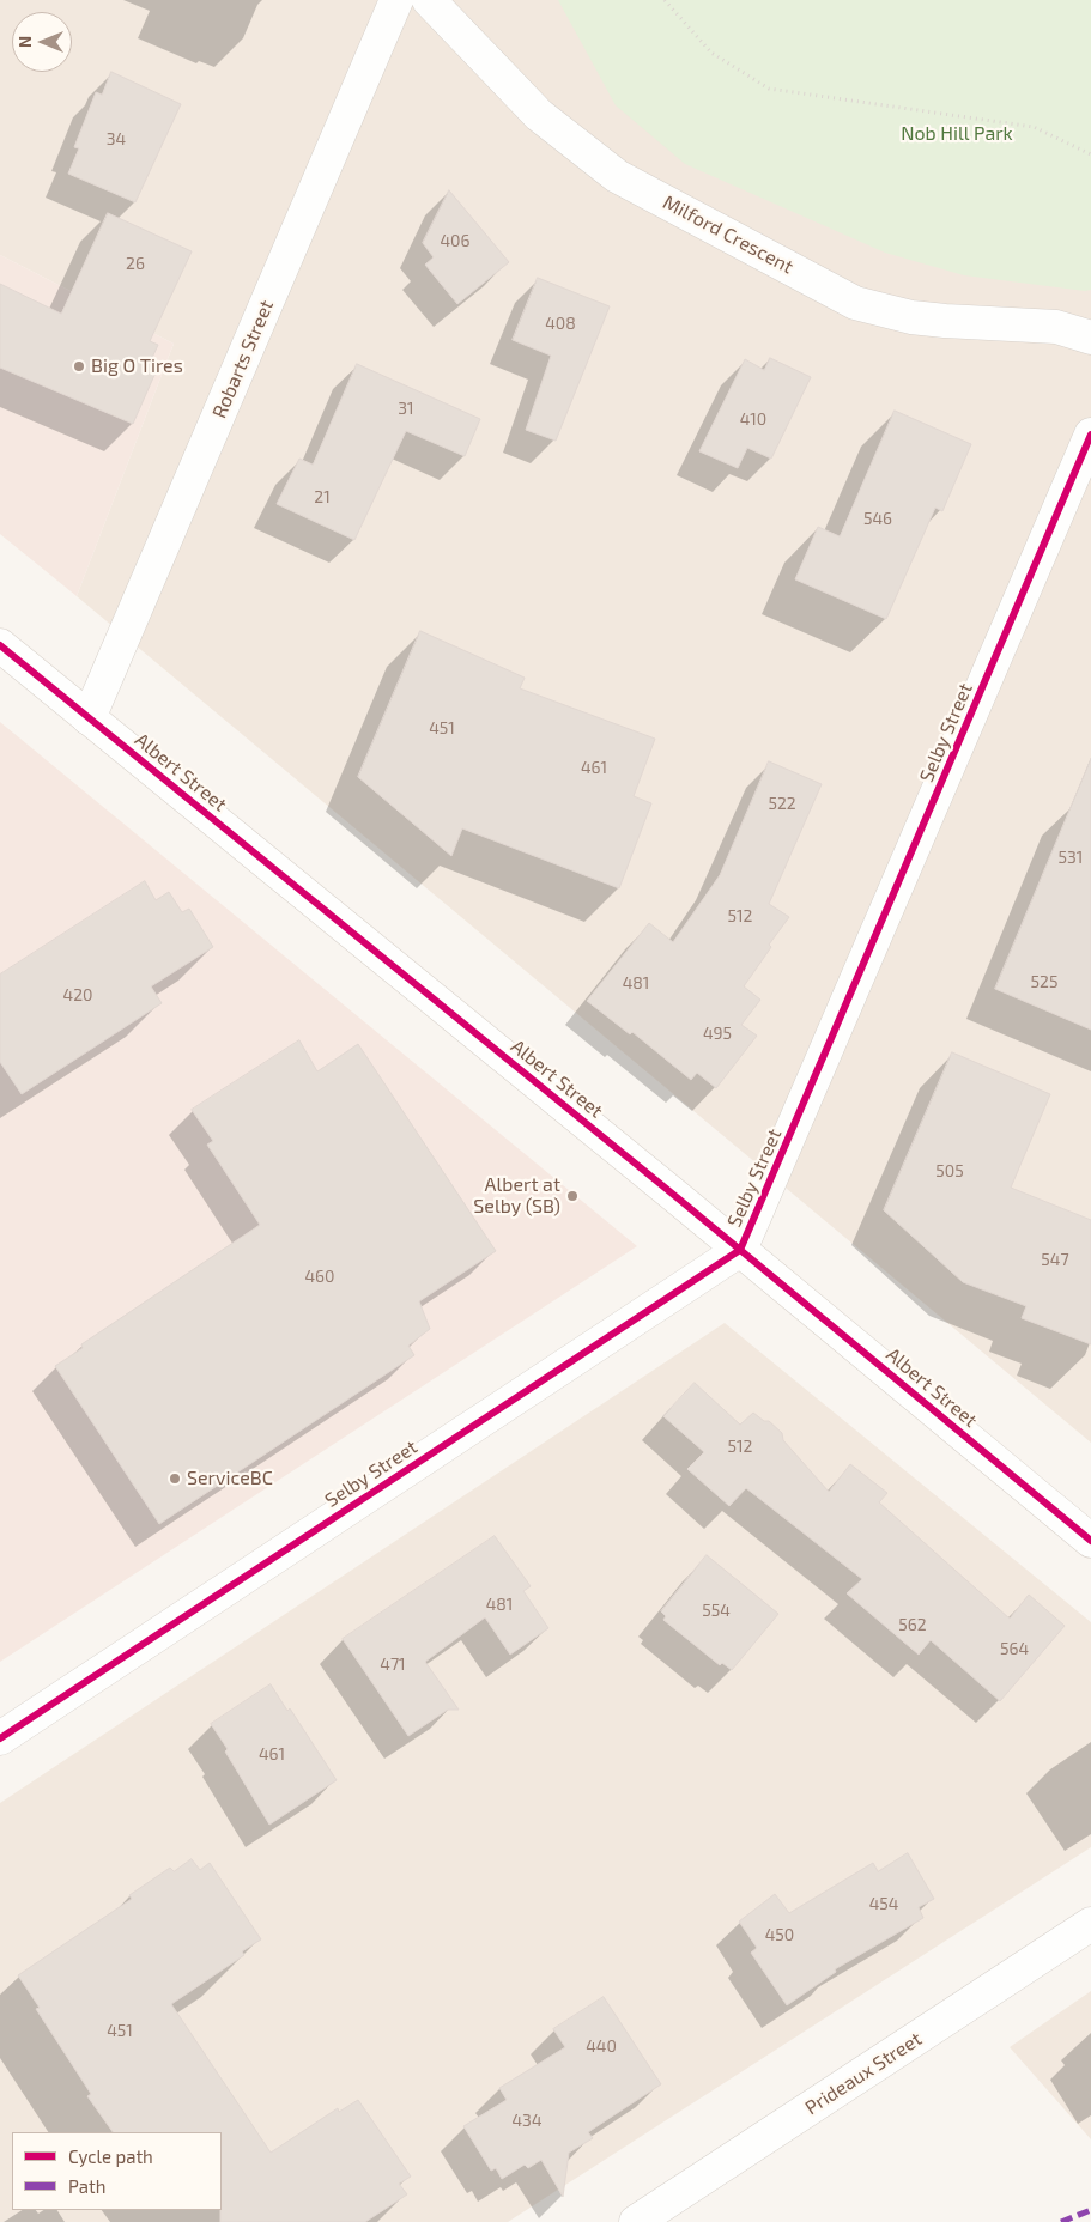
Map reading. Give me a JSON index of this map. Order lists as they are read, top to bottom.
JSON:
{
  "streets": {
    "street": [
      "Milford Crescent",
      "Robarts Street",
      "Selby Street",
      "Albert Street",
      "Prideaux Street"
    ]
  },
  "crossings": [
    ["Robarts Street", "Albert Street"],
    ["Selby Street", "Albert Street"]
  ],
  "parks": ["Nob Hill Park"],
  "places": ["Big O Tires", "Albert at Selby (SB)", "ServiceBC"],
  "house_numbers": [
    "34",
    "406",
    "26",
    "408",
    "31",
    "410",
    "21",
    "546",
    "451",
    "461",
    "522",
    "531",
    "512",
    "525",
    "481",
    "420",
    "495",
    "505",
    "547",
    "460",
    "512",
    "481",
    "554",
    "562",
    "564",
    "471",
    "461",
    "454",
    "450",
    "451",
    "440",
    "434"
  ],
  "legend": ["Cycle path", "Path"],
  "north": "left"
}
